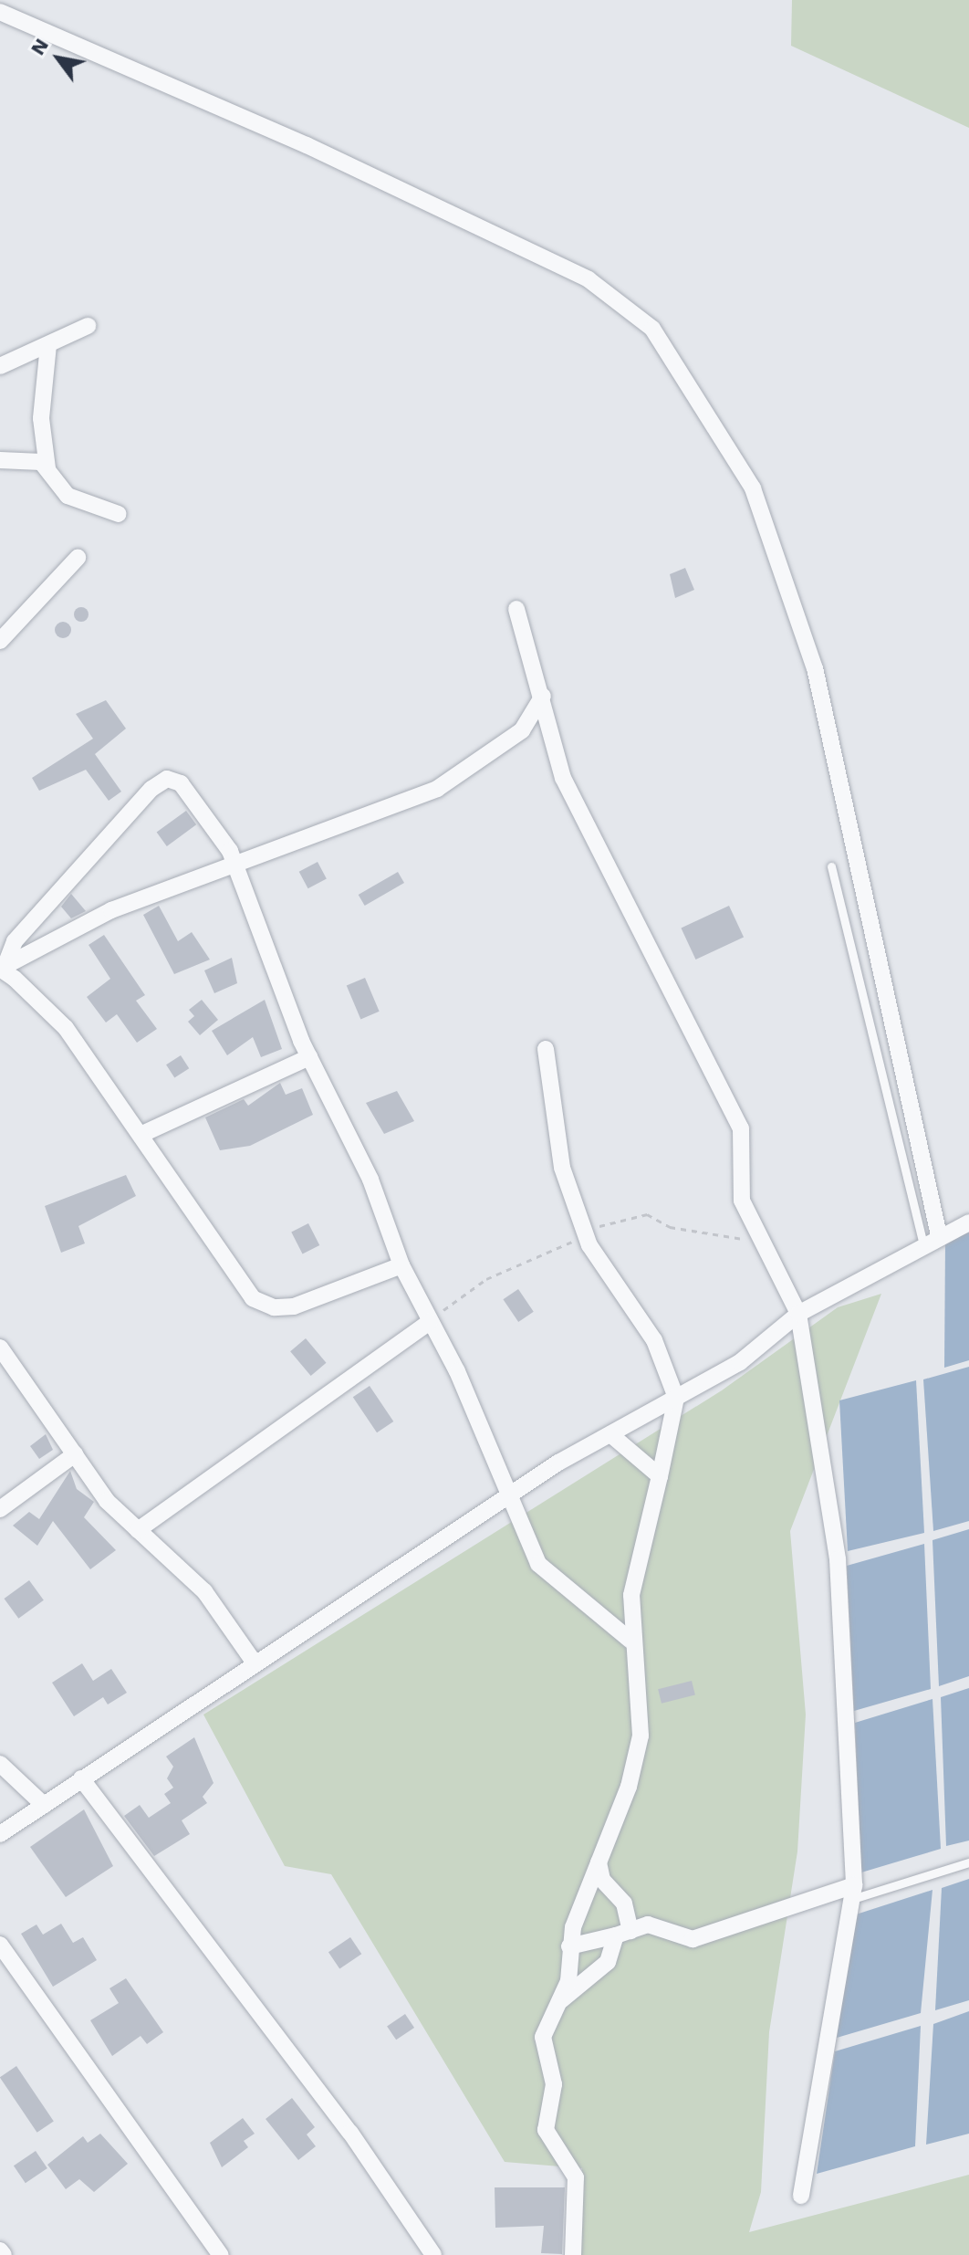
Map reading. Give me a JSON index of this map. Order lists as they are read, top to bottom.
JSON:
{
  "north": "top left"
}
